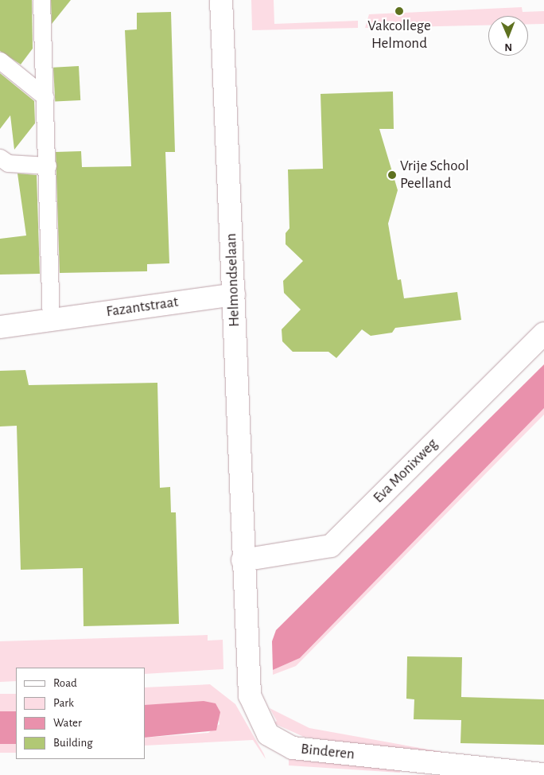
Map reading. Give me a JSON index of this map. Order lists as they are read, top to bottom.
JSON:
{
  "streets": {
    "street": [
      "Helmondselaan",
      "Fazantstraat",
      "Eva Monixweg",
      "Binderen"
    ]
  },
  "crossings": [
    ["Helmondselaan", "Fazantstraat"],
    ["Helmondselaan", "Eva Monixweg"],
    ["Helmondselaan", "Binderen"],
    ["Eva Monixweg", "Binderen"]
  ],
  "places": ["Vakcollege Helmond", "Vrije School Peelland"],
  "legend": [
    "Road",
    "Park",
    "Water",
    "Building"
  ],
  "north": "bottom"
}
